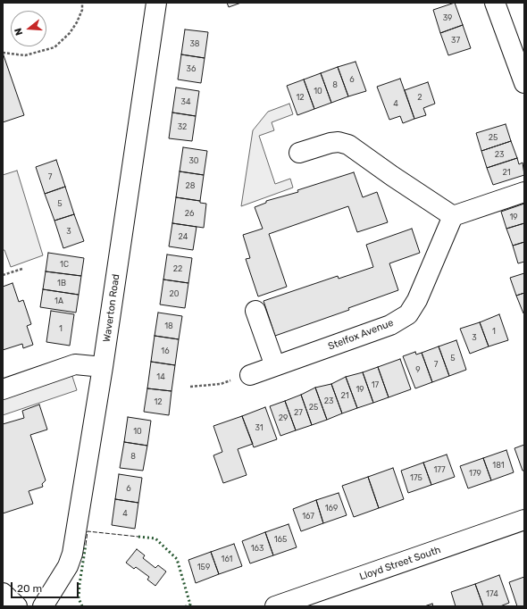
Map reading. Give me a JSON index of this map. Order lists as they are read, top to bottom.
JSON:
{
  "streets": {
    "street": ["Waverton Road", "Stelfox Avenue", "Lloyd Street South"]
  },
  "house_numbers": [
    "39",
    "37",
    "38",
    "36",
    "6",
    "8",
    "10",
    "12",
    "2",
    "34",
    "4",
    "32",
    "25",
    "23",
    "30",
    "21",
    "7",
    "28",
    "5",
    "26",
    "19",
    "3",
    "24",
    "1C",
    "22",
    "1B",
    "20",
    "1A",
    "18",
    "1",
    "1",
    "3",
    "16",
    "5",
    "7",
    "9",
    "14",
    "17",
    "19",
    "21",
    "23",
    "12",
    "25",
    "27",
    "29",
    "31",
    "10",
    "8",
    "181",
    "177",
    "179",
    "175",
    "6",
    "169",
    "4",
    "167",
    "165",
    "163",
    "161",
    "159",
    "174"
  ],
  "scale_bar": "20 m",
  "north": "left"
}
